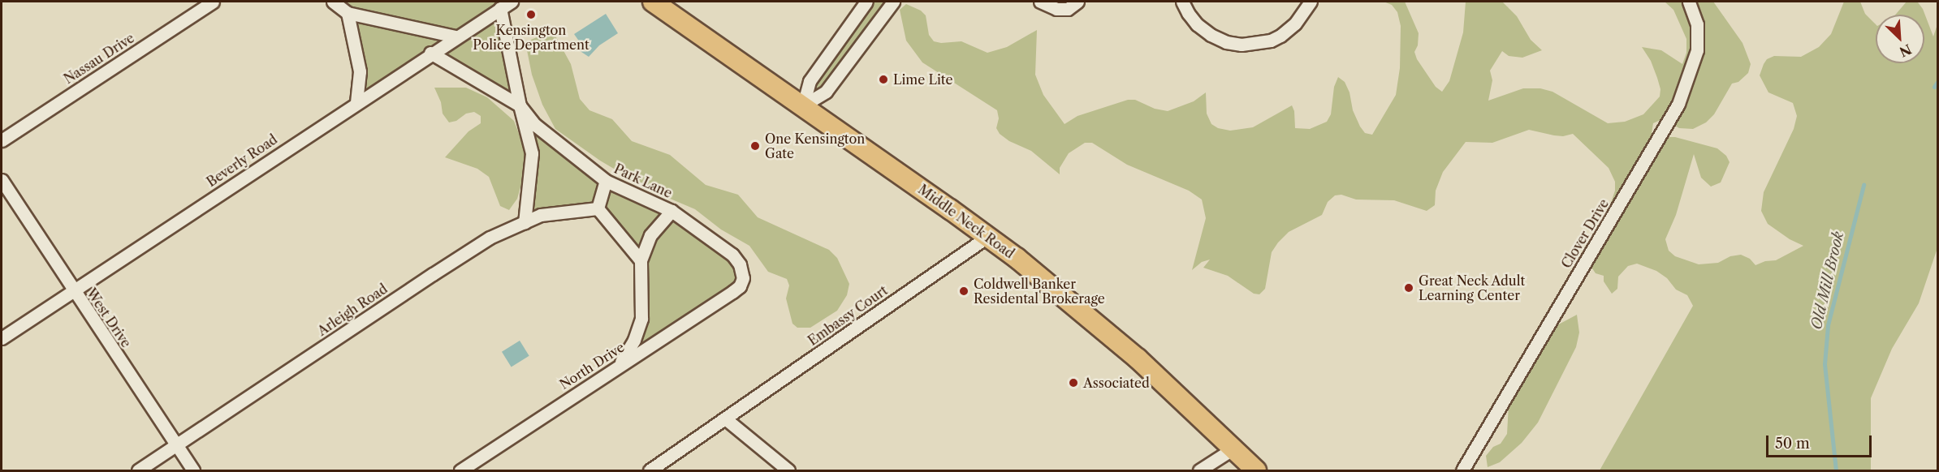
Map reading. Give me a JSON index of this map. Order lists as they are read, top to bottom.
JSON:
{
  "streets": {
    "main road": ["Middle Neck Road"],
    "street": [
      "Nassau Drive",
      "Beverly Road",
      "Park Lane",
      "Clover Drive",
      "Arleigh Road",
      "Embassy Court",
      "West Drive",
      "North Drive"
    ]
  },
  "crossings": [
    ["Beverly Road", "Park Lane"],
    ["Beverly Road", "West Drive"],
    ["Park Lane", "Arleigh Road"],
    ["Park Lane", "North Drive"],
    ["Middle Neck Road", "Embassy Court"],
    ["Arleigh Road", "West Drive"]
  ],
  "water": ["Old Mill Brook"],
  "places": [
    "Kensington Police Department",
    "Lime Lite",
    "One Kensington Gate",
    "Great Neck Adult Learning Center",
    "Coldwell Banker Residental Brokerage",
    "Associated"
  ],
  "scale_bar": "50 m",
  "north": "bottom right"
}
